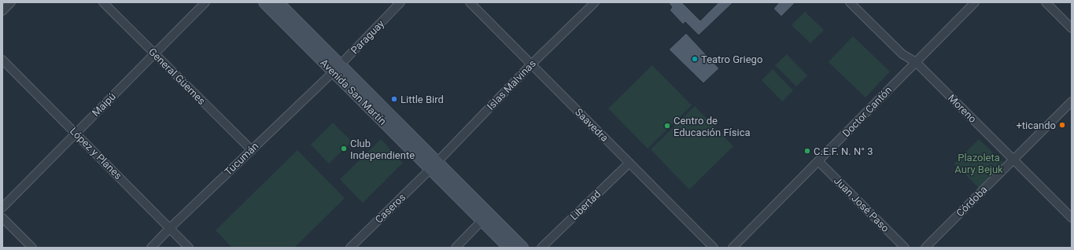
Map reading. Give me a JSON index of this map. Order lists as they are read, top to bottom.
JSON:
{
  "streets": {
    "main road": ["Avenida San Martín"],
    "street": [
      "Paraguay",
      "General Güemes",
      "Islas Malvinas",
      "Maipú",
      "Moreno",
      "Doctor Cantón",
      "Saavedra",
      "López y Planes",
      "Tucumán",
      "Córdoba",
      "Juan José Paso",
      "Libertad",
      "Caseros"
    ]
  },
  "crossings": [
    ["Paraguay", "Avenida San Martín"],
    ["Paraguay", "Tucumán"],
    ["General Güemes", "Maipú"],
    ["General Güemes", "Tucumán"],
    ["Islas Malvinas", "Avenida San Martín"],
    ["Islas Malvinas", "Saavedra"],
    ["Islas Malvinas", "Caseros"],
    ["Avenida San Martín", "Tucumán"],
    ["Avenida San Martín", "Caseros"],
    ["Maipú", "López y Planes"],
    ["Moreno", "Doctor Cantón"],
    ["Moreno", "Córdoba"],
    ["Doctor Cantón", "Juan José Paso"],
    ["Saavedra", "Libertad"],
    ["López y Planes", "Tucumán"]
  ],
  "parks": ["Plazoleta Aury Bejuk"],
  "places": [
    "Teatro Griego",
    "Little Bird",
    "+ticando",
    "Centro de Educación Física",
    "Club Independiente",
    "C.E.F. N. N° 3"
  ]
}
